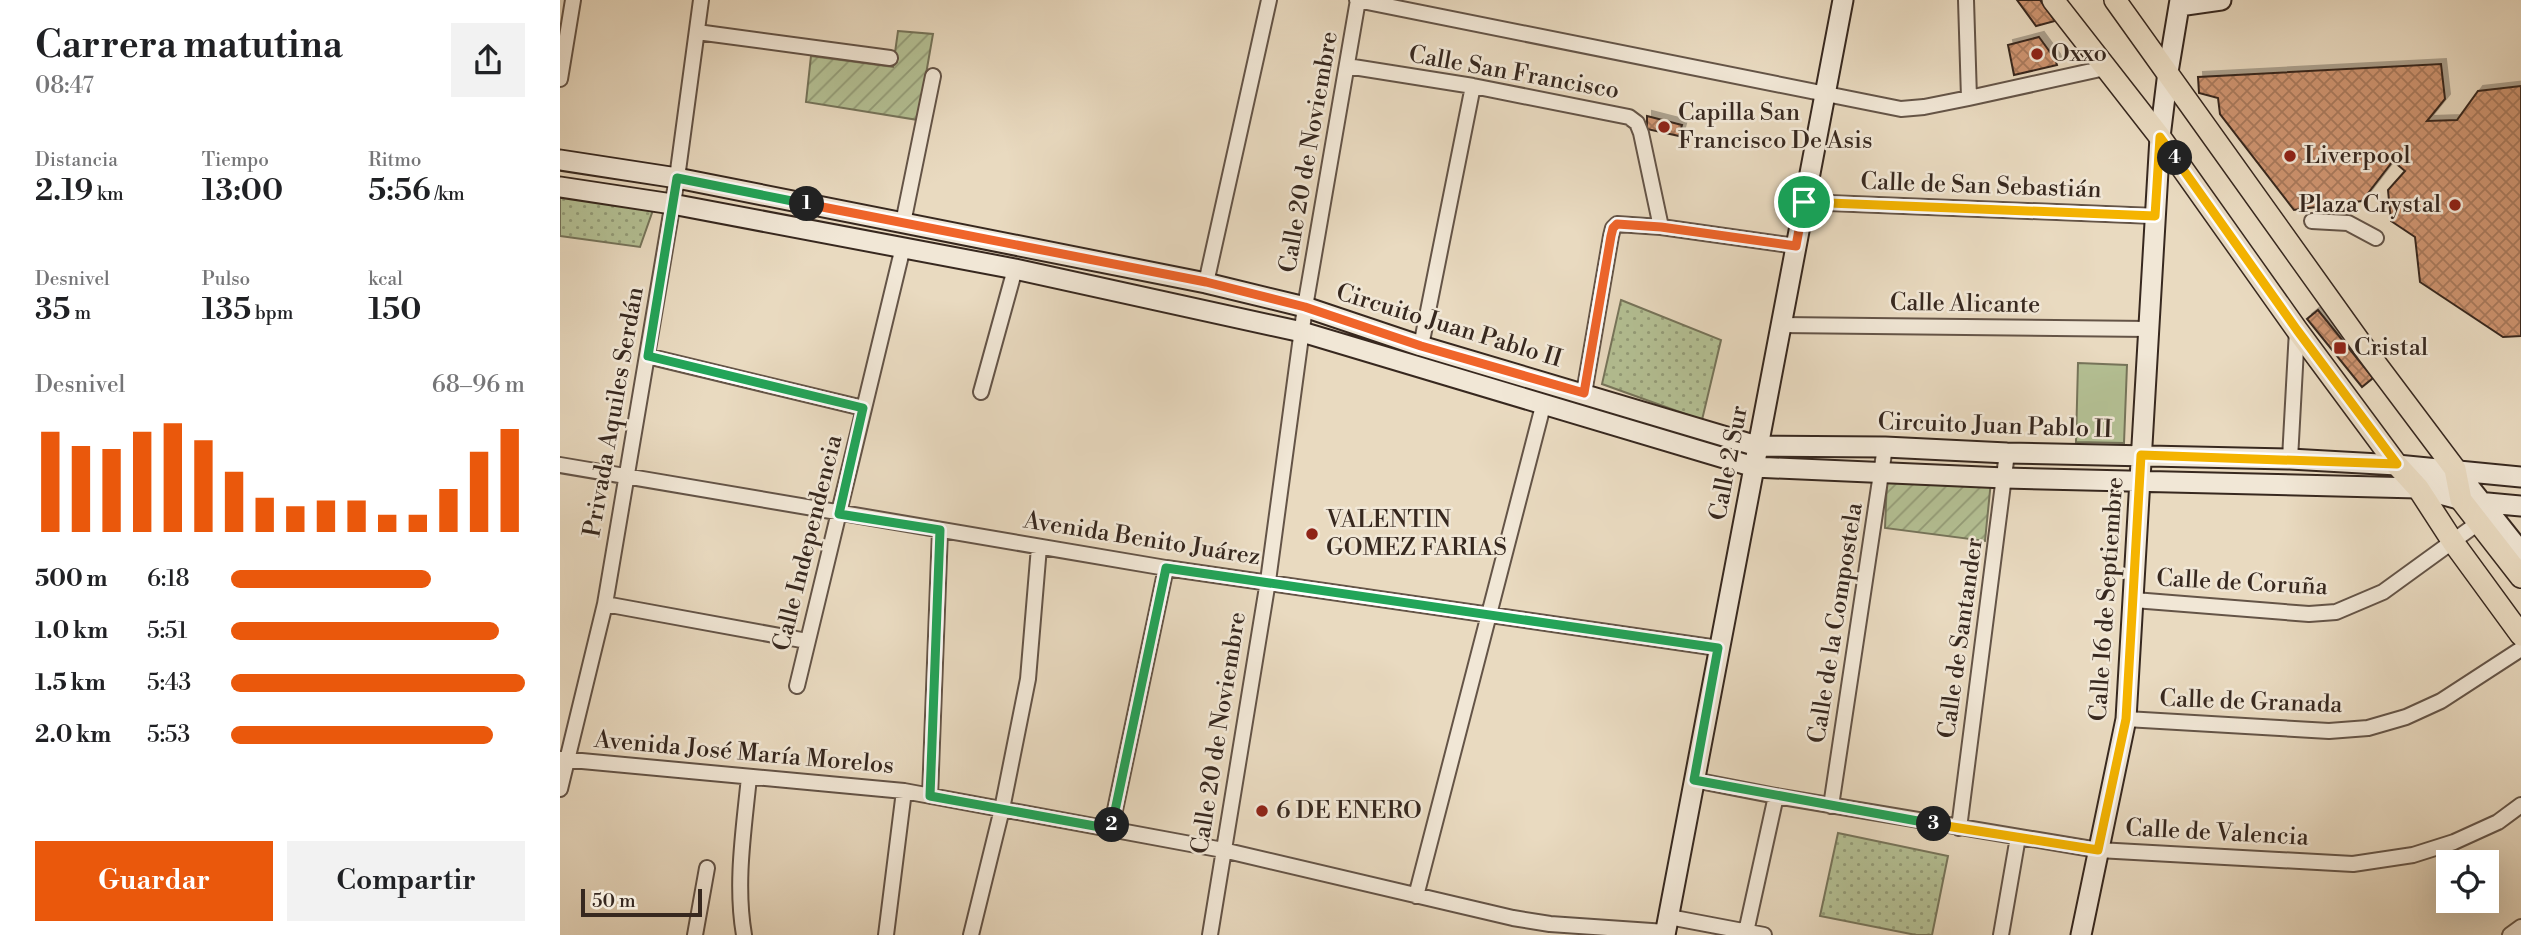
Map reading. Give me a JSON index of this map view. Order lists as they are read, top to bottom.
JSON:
{
  "streets": {
    "main road": ["Circuito Juan Pablo II", "Calle 2 Sur", "Calle 16 de Septiembre"],
    "street": [
      "Calle San Francisco",
      "Calle 20 de Noviembre",
      "Calle de San Sebastián",
      "Calle Alicante",
      "Privada Aquiles Serdán",
      "Avenida Benito Juárez",
      "Calle Independencia",
      "Calle de Coruña",
      "Calle de la Compostela",
      "Calle de Santander",
      "Calle de Granada",
      "Avenida José María Morelos",
      "Calle de Valencia"
    ]
  },
  "crossings": [
    ["Calle San Francisco", "Calle 20 de Noviembre"],
    ["Calle 20 de Noviembre", "Circuito Juan Pablo II"],
    ["Calle 20 de Noviembre", "Avenida Benito Juárez"],
    ["Calle 20 de Noviembre", "Avenida José María Morelos"],
    ["Calle de San Sebastián", "Calle 2 Sur"],
    ["Calle de San Sebastián", "Calle 16 de Septiembre"],
    ["Calle Alicante", "Calle 2 Sur"],
    ["Calle Alicante", "Calle 16 de Septiembre"],
    ["Circuito Juan Pablo II", "Privada Aquiles Serdán"],
    ["Circuito Juan Pablo II", "Calle 2 Sur"],
    ["Circuito Juan Pablo II", "Calle Independencia"],
    ["Circuito Juan Pablo II", "Calle de Coruña"],
    ["Circuito Juan Pablo II", "Calle 16 de Septiembre"],
    ["Circuito Juan Pablo II", "Calle de la Compostela"],
    ["Circuito Juan Pablo II", "Calle de Santander"],
    ["Privada Aquiles Serdán", "Avenida Benito Juárez"],
    ["Privada Aquiles Serdán", "Avenida José María Morelos"],
    ["Calle 2 Sur", "Avenida Benito Juárez"],
    ["Calle 2 Sur", "Avenida José María Morelos"],
    ["Calle 2 Sur", "Calle de Valencia"],
    ["Avenida Benito Juárez", "Calle Independencia"],
    ["Calle de Coruña", "Calle 16 de Septiembre"],
    ["Calle 16 de Septiembre", "Calle de Granada"],
    ["Calle 16 de Septiembre", "Calle de Valencia"],
    ["Calle de la Compostela", "Calle de Valencia"],
    ["Calle de Santander", "Calle de Valencia"]
  ],
  "places": {
    "other": [
      "Oxxo",
      "Capilla San Francisco De Asis",
      "Liverpool",
      "Plaza Crystal",
      "VALENTIN GOMEZ FARIAS",
      "6 DE ENERO"
    ],
    "transit": ["Cristal"]
  },
  "scale_bar": "50 m",
  "page": {
    "heading": ["Carrera matutina", "08:47"],
    "stats": [
      ["Distancia", "2.19 km"],
      ["Tiempo", "13:00"],
      ["Ritmo", "5:56 /km"],
      ["Desnivel", "35 m"],
      ["Pulso", "135 bpm"],
      ["kcal", "150"]
    ],
    "pins": [
      "4",
      "1",
      "3",
      "2"
    ],
    "chart": ["Desnivel", "68–96 m"],
    "list": [
      {
        "name": "500 m",
        "note": "6:18"
      },
      {
        "name": "1.0 km",
        "note": "5:51"
      },
      {
        "name": "1.5 km",
        "note": "5:43"
      },
      {
        "name": "2.0 km",
        "note": "5:53"
      }
    ],
    "buttons": ["Guardar", "Compartir"],
    "scale": "50 m"
  }
}
